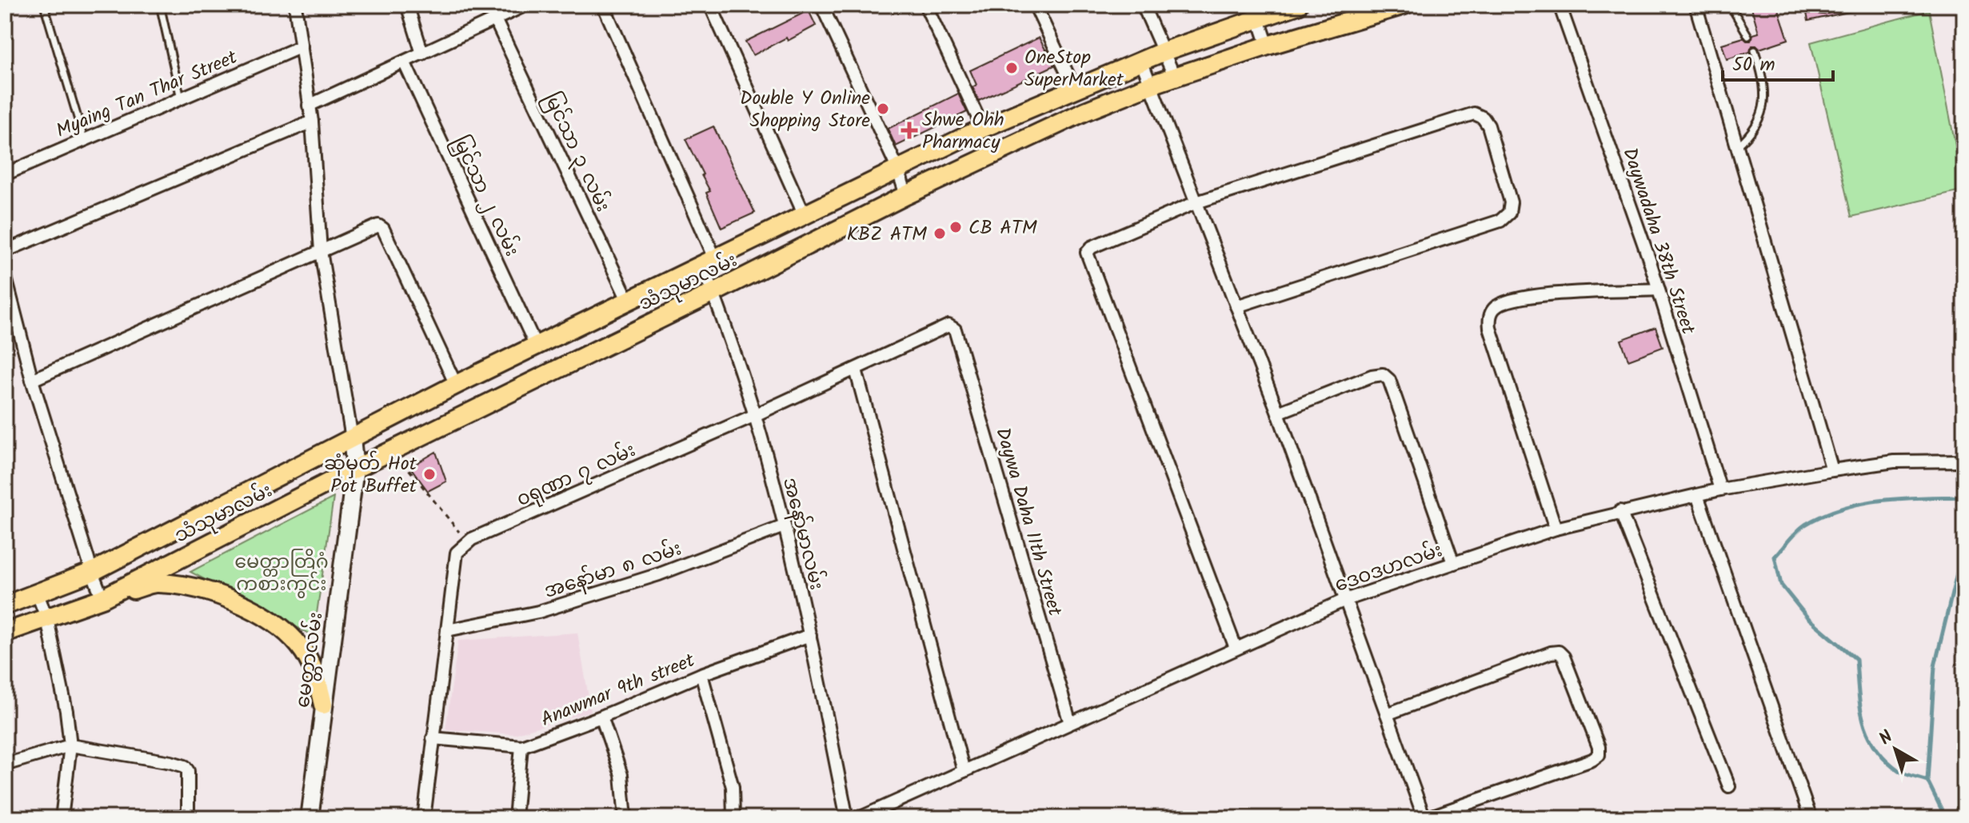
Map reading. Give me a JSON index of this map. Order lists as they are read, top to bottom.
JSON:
{
  "streets": {
    "main road": ["သံသုမာလမ်း", "မေတ္တာလမ်း"],
    "street": [
      "Myaing Tan Thar Street",
      "မြင်သာ ၃ လမ်း",
      "မြင်သာ ၂ လမ်း",
      "Daywadaha 38th Street",
      "၀ရုဏာ ၇ လမ်း",
      "Daywa Daha 11th Street",
      "အနော်မာလမ်း",
      "ဒေဝဒဟလမ်း",
      "အနော်မာ ၈ လမ်း",
      "Anawmar 9th street"
    ]
  },
  "crossings": [
    ["မြင်သာ ၃ လမ်း", "သံသုမာလမ်း"],
    ["မြင်သာ ၂ လမ်း", "သံသုမာလမ်း"],
    ["Daywadaha 38th Street", "ဒေဝဒဟလမ်း"],
    ["သံသုမာလမ်း", "အနော်မာလမ်း"],
    ["သံသုမာလမ်း", "မေတ္တာလမ်း"],
    ["၀ရုဏာ ၇ လမ်း", "Daywa Daha 11th Street"],
    ["၀ရုဏာ ၇ လမ်း", "အနော်မာလမ်း"],
    ["Daywa Daha 11th Street", "ဒေဝဒဟလမ်း"],
    ["အနော်မာလမ်း", "အနော်မာ ၈ လမ်း"],
    ["အနော်မာလမ်း", "Anawmar 9th street"]
  ],
  "parks": ["မေတ္တာတြိဂံ ကစားကွင်း"],
  "places": {
    "other": [
      "OneStop SuperMarket",
      "Double Y Online Shopping Store",
      "CB ATM",
      "KBZ ATM",
      "ဆုံမှတ် Hot Pot Buffet"
    ],
    "health": ["Shwe Ohh Pharmacy"]
  },
  "scale_bar": "50 m",
  "north": "top left"
}
